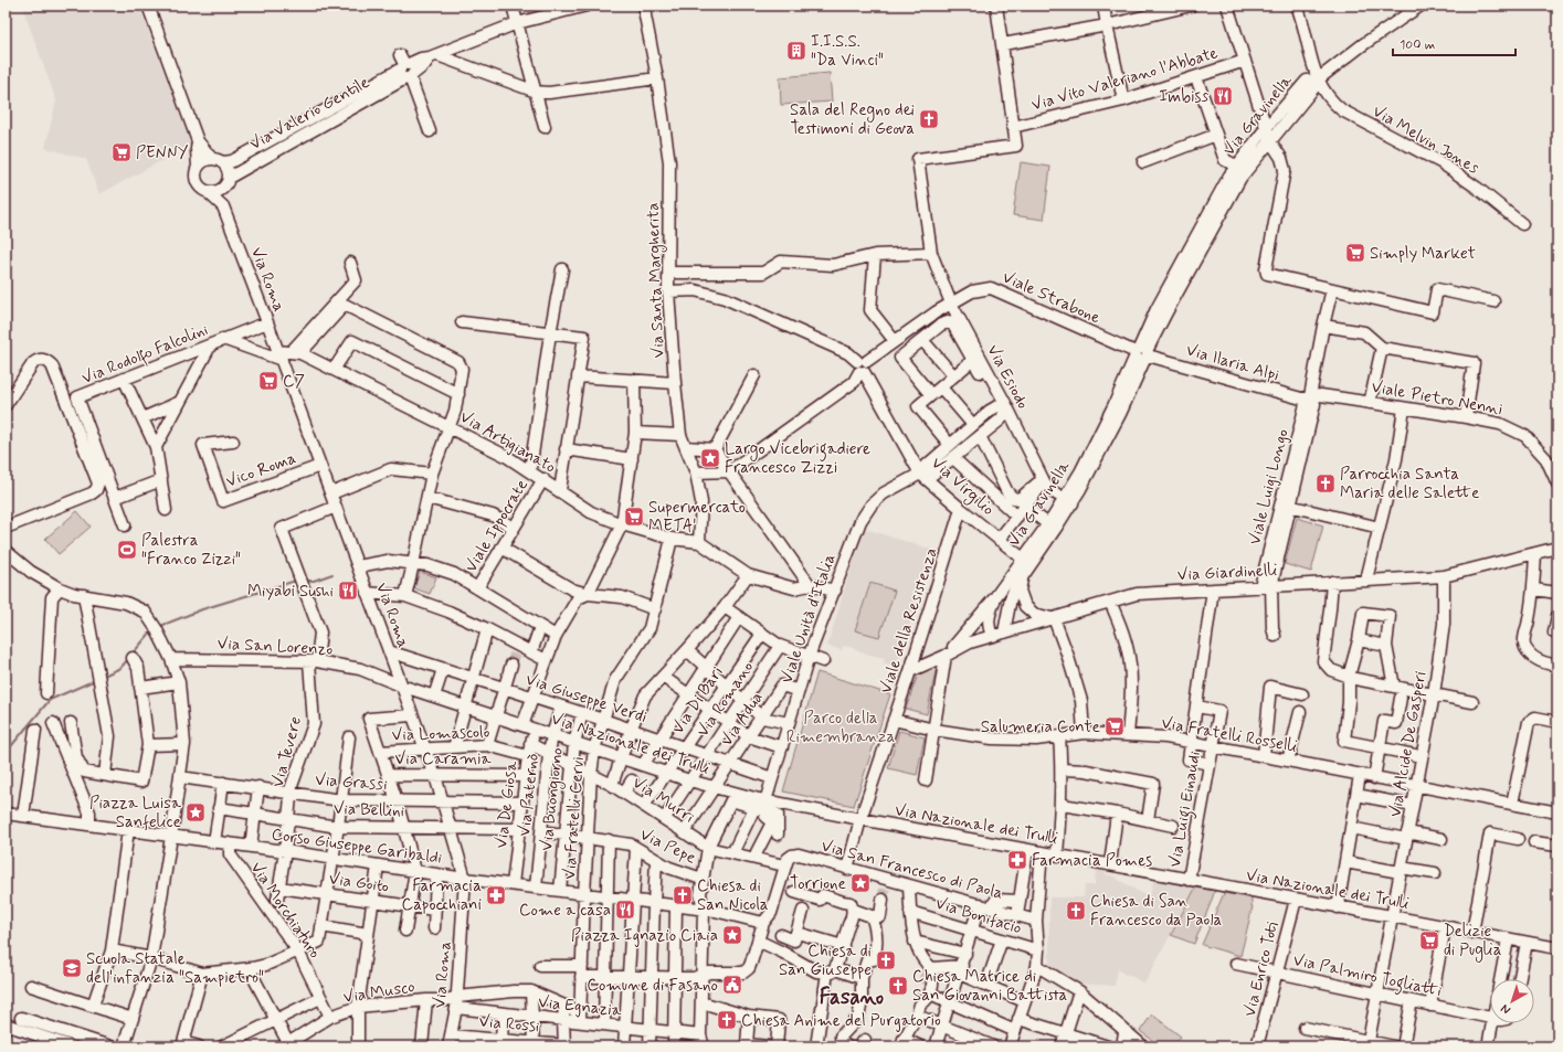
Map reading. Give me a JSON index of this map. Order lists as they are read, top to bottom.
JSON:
{
  "streets": {
    "street": [
      "Via Vito Valeriano l'Abbate",
      "Via Valerio Gentile",
      "Via Gravinella",
      "Via Melvin Jones",
      "Via Roma",
      "Via Santa Margherita",
      "Viale Strabone",
      "Via Rodolfo Falcolini",
      "Via Ilaria Alpi",
      "Via Esiodo",
      "Viale Pietro Nenni",
      "Via Artigianato",
      "Vico Roma",
      "Via Virgilio",
      "Viale Luigi Longo",
      "Viale Ippocrate",
      "Via Giardinelli",
      "Viale Unità d'Italia",
      "Viale della Resistenza",
      "Via San Lorenzo",
      "Via Giuseppe Verdi",
      "Via Romano",
      "Via Di Bari",
      "Via Adua",
      "Via Lomascolo",
      "Via Fratelli Rosselli",
      "Via Nazionale dei Trulli",
      "Via Alcide De Gasperi",
      "Via Tevere",
      "Via Caramia",
      "Via Grassi",
      "Via Paternò",
      "Via Buongiorno",
      "Via Murri",
      "Via De Giosa",
      "Via Bellini",
      "Via Luigi Einaudi",
      "Via Fratelli Cervi",
      "Corso Giuseppe Garibaldi",
      "Via Pepe",
      "Via San Francesco di Paola",
      "Via Goito",
      "Via Morchiaturo",
      "Via Bonifacio",
      "Via Enrico Toti",
      "Via Palmiro Togliatti",
      "Via Musco",
      "Via Egnazia",
      "Via Rossi"
    ]
  },
  "crossings": [
    ["Via Vito Valeriano l'Abbate", "Via Esiodo"],
    ["Via Valerio Gentile", "Via Roma"],
    ["Via Gravinella", "Via Melvin Jones"],
    ["Via Gravinella", "Viale Strabone"],
    ["Via Gravinella", "Via Ilaria Alpi"],
    ["Via Gravinella", "Via Esiodo"],
    ["Via Gravinella", "Via Virgilio"],
    ["Via Gravinella", "Via Giardinelli"],
    ["Via Roma", "Via Rodolfo Falcolini"],
    ["Via Roma", "Via Artigianato"],
    ["Via Roma", "Vico Roma"],
    ["Via Roma", "Via San Lorenzo"],
    ["Via Roma", "Via Giuseppe Verdi"],
    ["Via Roma", "Via Lomascolo"],
    ["Via Roma", "Via Nazionale dei Trulli"],
    ["Via Roma", "Via Tevere"],
    ["Via Roma", "Via Caramia"],
    ["Via Roma", "Via Grassi"],
    ["Via Roma", "Via Bellini"],
    ["Via Roma", "Corso Giuseppe Garibaldi"],
    ["Via Roma", "Via Musco"],
    ["Via Roma", "Via Egnazia"],
    ["Via Roma", "Via Rossi"],
    ["Via Santa Margherita", "Via Artigianato"],
    ["Via Santa Margherita", "Via Virgilio"],
    ["Viale Strabone", "Via Ilaria Alpi"],
    ["Viale Strabone", "Via Esiodo"],
    ["Viale Strabone", "Via Virgilio"],
    ["Via Rodolfo Falcolini", "Via Artigianato"],
    ["Via Ilaria Alpi", "Viale Pietro Nenni"],
    ["Via Ilaria Alpi", "Viale Luigi Longo"],
    ["Viale Pietro Nenni", "Viale Luigi Longo"],
    ["Via Artigianato", "Viale Ippocrate"],
    ["Via Artigianato", "Viale Unità d'Italia"],
    ["Via Artigianato", "Via Fratelli Cervi"],
    ["Via Virgilio", "Viale Unità d'Italia"],
    ["Via Virgilio", "Viale della Resistenza"],
    ["Viale Luigi Longo", "Via Giardinelli"],
    ["Via Giardinelli", "Viale della Resistenza"],
    ["Via Giardinelli", "Via Alcide De Gasperi"],
    ["Viale Unità d'Italia", "Via Giuseppe Verdi"],
    ["Viale Unità d'Italia", "Via Adua"],
    ["Viale Unità d'Italia", "Via Nazionale dei Trulli"],
    ["Viale della Resistenza", "Via Fratelli Rosselli"],
    ["Viale della Resistenza", "Via Nazionale dei Trulli"],
    ["Viale della Resistenza", "Via San Francesco di Paola"],
    ["Via San Lorenzo", "Via Nazionale dei Trulli"],
    ["Via San Lorenzo", "Via Tevere"],
    ["Via Giuseppe Verdi", "Via Romano"],
    ["Via Giuseppe Verdi", "Via Di Bari"],
    ["Via Giuseppe Verdi", "Via Adua"],
    ["Via Giuseppe Verdi", "Via Paternò"],
    ["Via Giuseppe Verdi", "Via Buongiorno"],
    ["Via Giuseppe Verdi", "Via Fratelli Cervi"],
    ["Via Romano", "Via Nazionale dei Trulli"],
    ["Via Di Bari", "Via Nazionale dei Trulli"],
    ["Via Di Bari", "Via Murri"],
    ["Via Adua", "Via Nazionale dei Trulli"],
    ["Via Lomascolo", "Via De Giosa"],
    ["Via Fratelli Rosselli", "Via Alcide De Gasperi"],
    ["Via Fratelli Rosselli", "Via Luigi Einaudi"],
    ["Via Nazionale dei Trulli", "Via Alcide De Gasperi"],
    ["Via Nazionale dei Trulli", "Via Paternò"],
    ["Via Nazionale dei Trulli", "Via Buongiorno"],
    ["Via Nazionale dei Trulli", "Via De Giosa"],
    ["Via Nazionale dei Trulli", "Via Luigi Einaudi"],
    ["Via Nazionale dei Trulli", "Via Fratelli Cervi"],
    ["Via Nazionale dei Trulli", "Via Enrico Toti"],
    ["Via Alcide De Gasperi", "Via Palmiro Togliatti"],
    ["Via Tevere", "Via Grassi"],
    ["Via Tevere", "Via Bellini"],
    ["Via Tevere", "Corso Giuseppe Garibaldi"],
    ["Via Tevere", "Via Goito"],
    ["Via Caramia", "Via De Giosa"],
    ["Via Grassi", "Via De Giosa"],
    ["Via Paternò", "Via Murri"],
    ["Via Paternò", "Corso Giuseppe Garibaldi"],
    ["Via Paternò", "Via Pepe"],
    ["Via Buongiorno", "Via Murri"],
    ["Via Buongiorno", "Corso Giuseppe Garibaldi"],
    ["Via Buongiorno", "Via Pepe"],
    ["Via Murri", "Via De Giosa"],
    ["Via Murri", "Via Fratelli Cervi"],
    ["Via Murri", "Via San Francesco di Paola"],
    ["Via De Giosa", "Via Bellini"],
    ["Via De Giosa", "Corso Giuseppe Garibaldi"],
    ["Via Fratelli Cervi", "Corso Giuseppe Garibaldi"],
    ["Via Fratelli Cervi", "Via Pepe"],
    ["Via Fratelli Cervi", "Via Musco"],
    ["Via Fratelli Cervi", "Via Egnazia"],
    ["Corso Giuseppe Garibaldi", "Via Morchiaturo"],
    ["Via Morchiaturo", "Via Musco"],
    ["Via Enrico Toti", "Via Palmiro Togliatti"],
    ["Via Musco", "Via Egnazia"]
  ],
  "districts": ["Fasano"],
  "parks": ["Parco della Rimembranza"],
  "places": {
    "building": ["I.I.S.S. \"Da Vinci\""],
    "restaurant": ["Imbiss", "Miyabi Sushi", "Come a casa"],
    "church": [
      "Sala del Regno dei Testimoni di Geova",
      "Parrocchia Santa Maria delle Salette",
      "Chiesa di San Nicola",
      "Chiesa di San Francesco da Paola",
      "Chiesa di San Giuseppe",
      "Chiesa Matrice di San Giovanni Battista",
      "Chiesa Anime del Purgatorio"
    ],
    "supermarket": [
      "PENNY",
      "Simply Market",
      "C7",
      "Supermercato META'",
      "Salumeria Conte",
      "Delizie di Puglia"
    ],
    "place": [
      "Largo Vicebrigadiere Francesco Zizzi",
      "Piazza Luisa Sanfelice",
      "Torrione",
      "Piazza Ignazio Ciaia"
    ],
    "sports": ["Palestra \"Franco Zizzi\""],
    "pharmacy": ["Farmacia Pomes", "Farmacia Capocchiani"],
    "school or university": ["Scuola Statale dell'infanzia \"Sampietro\""],
    "public building": ["Comune di Fasano"]
  },
  "scale_bar": "100 m",
  "north": "bottom left"
}
